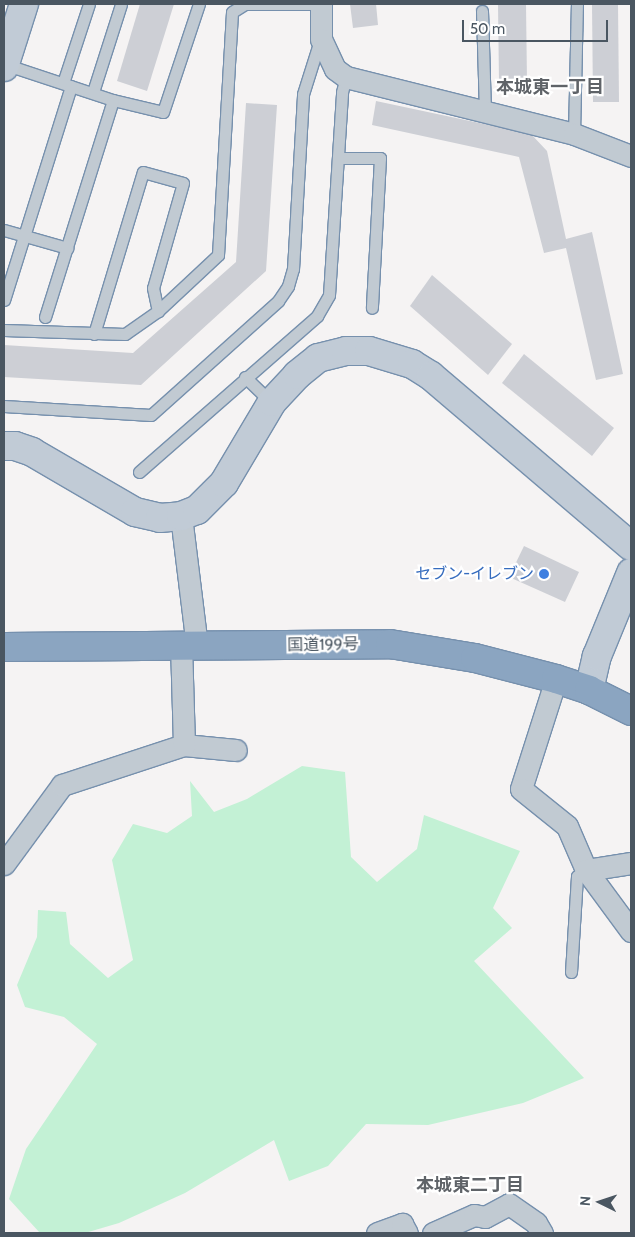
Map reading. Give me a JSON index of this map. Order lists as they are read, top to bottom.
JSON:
{
  "streets": {
    "highway": ["国道199号"]
  },
  "districts": ["本城東一丁目", "本城東二丁目"],
  "places": ["セブン-イレブン"],
  "scale_bar": "50 m",
  "north": "left"
}
